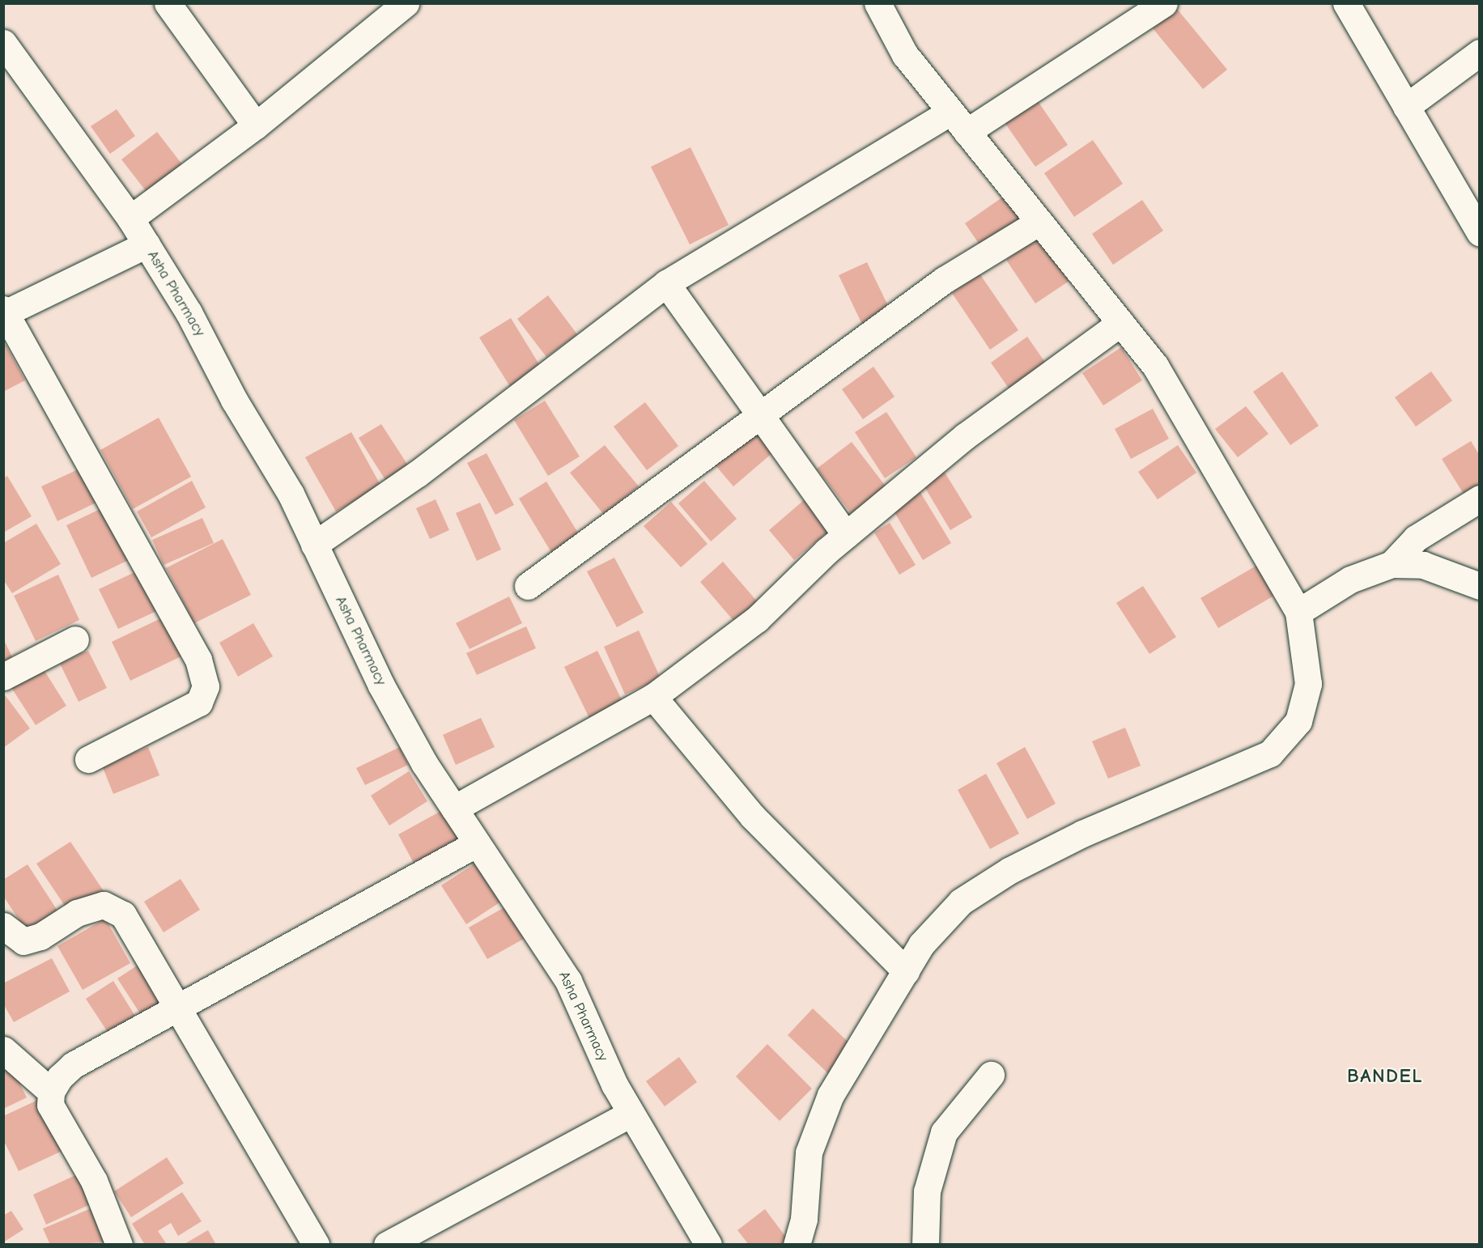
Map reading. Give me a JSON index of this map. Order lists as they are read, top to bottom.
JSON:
{
  "streets": {
    "street": ["Asha Pharmacy"]
  },
  "districts": ["BANDEL"]
}
